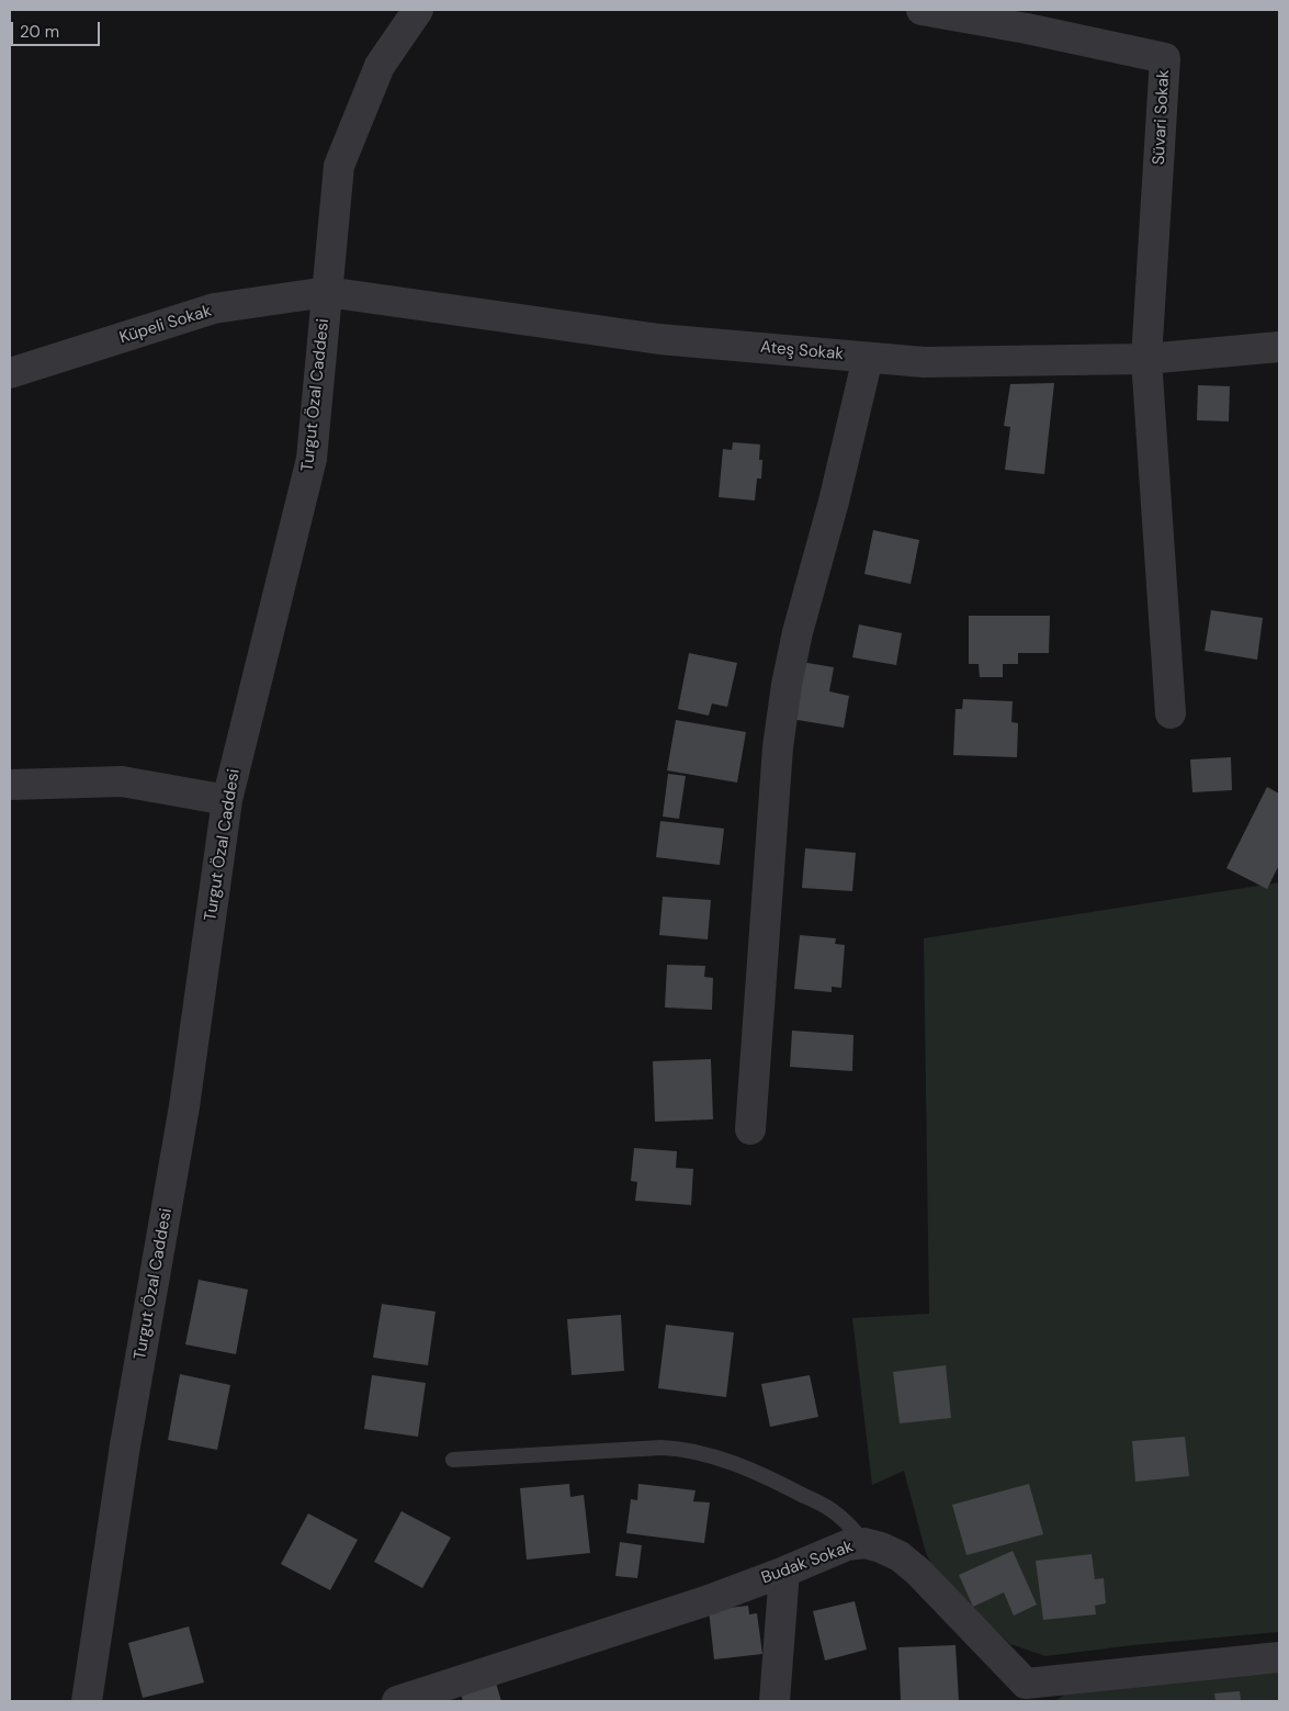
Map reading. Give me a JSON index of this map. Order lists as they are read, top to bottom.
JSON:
{
  "streets": {
    "street": [
      "Süvari Sokak",
      "Küpeli Sokak",
      "Ateş Sokak",
      "Turgut Özal Caddesi",
      "Budak Sokak"
    ]
  },
  "crossings": [
    ["Süvari Sokak", "Ateş Sokak"],
    ["Küpeli Sokak", "Ateş Sokak"],
    ["Küpeli Sokak", "Turgut Özal Caddesi"],
    ["Ateş Sokak", "Turgut Özal Caddesi"]
  ],
  "scale_bar": "20 m"
}
